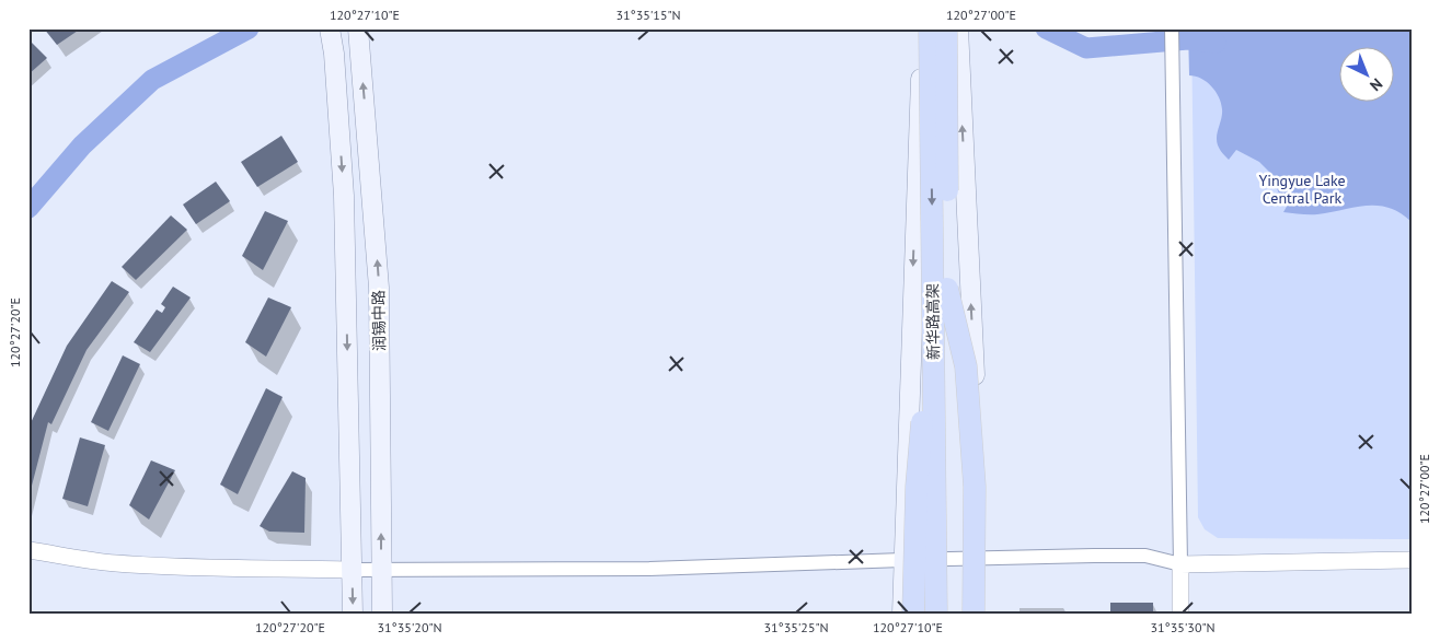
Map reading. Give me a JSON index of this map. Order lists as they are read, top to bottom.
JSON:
{
  "streets": {
    "highway": ["新华路高架"],
    "main road": ["润锡中路"]
  },
  "parks": ["Yingyue Lake Central Park"],
  "north": "bottom right",
  "coordinates": [
    "120°27'10\"E",
    "31°35'15\"N",
    "120°27'00\"E",
    "120°27'20\"E",
    "31°35'20\"N",
    "31°35'25\"N",
    "31°35'30\"N"
  ]
}
